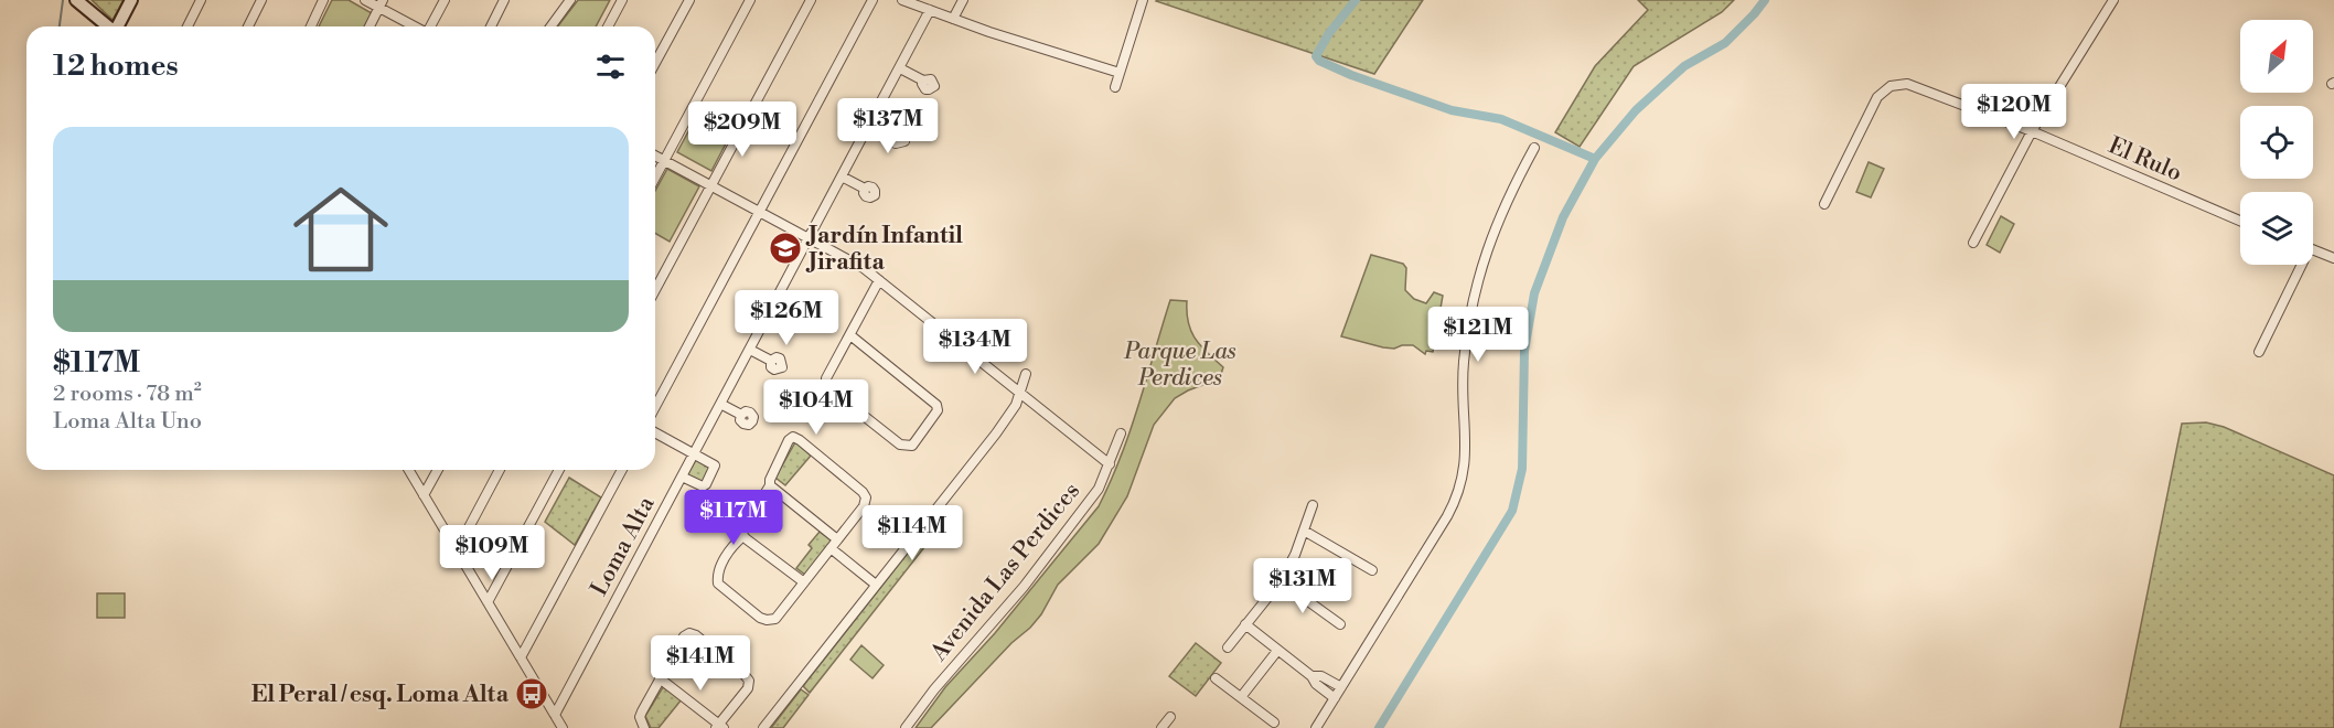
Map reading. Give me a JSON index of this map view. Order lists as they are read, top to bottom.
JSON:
{
  "streets": {
    "street": ["El Rulo", "Loma Alta", "Avenida Las Perdices"]
  },
  "parks": ["Parque Las Perdices"],
  "places": {
    "school or university": ["Jardín Infantil Jirafita"],
    "bus stop": ["El Peral / esq. Loma Alta"]
  },
  "north": "top right",
  "page": {
    "heading": "12 homes",
    "price": [
      "$120M",
      "$137M",
      "$209M",
      "$126M",
      "$121M",
      "$134M",
      "$104M",
      "$117M",
      "$114M",
      "$109M",
      "$131M",
      "$141M"
    ],
    "list": [
      {
        "name": "$117M",
        "note": "2 rooms · 78 m² · Loma Alta Uno"
      }
    ]
  }
}
